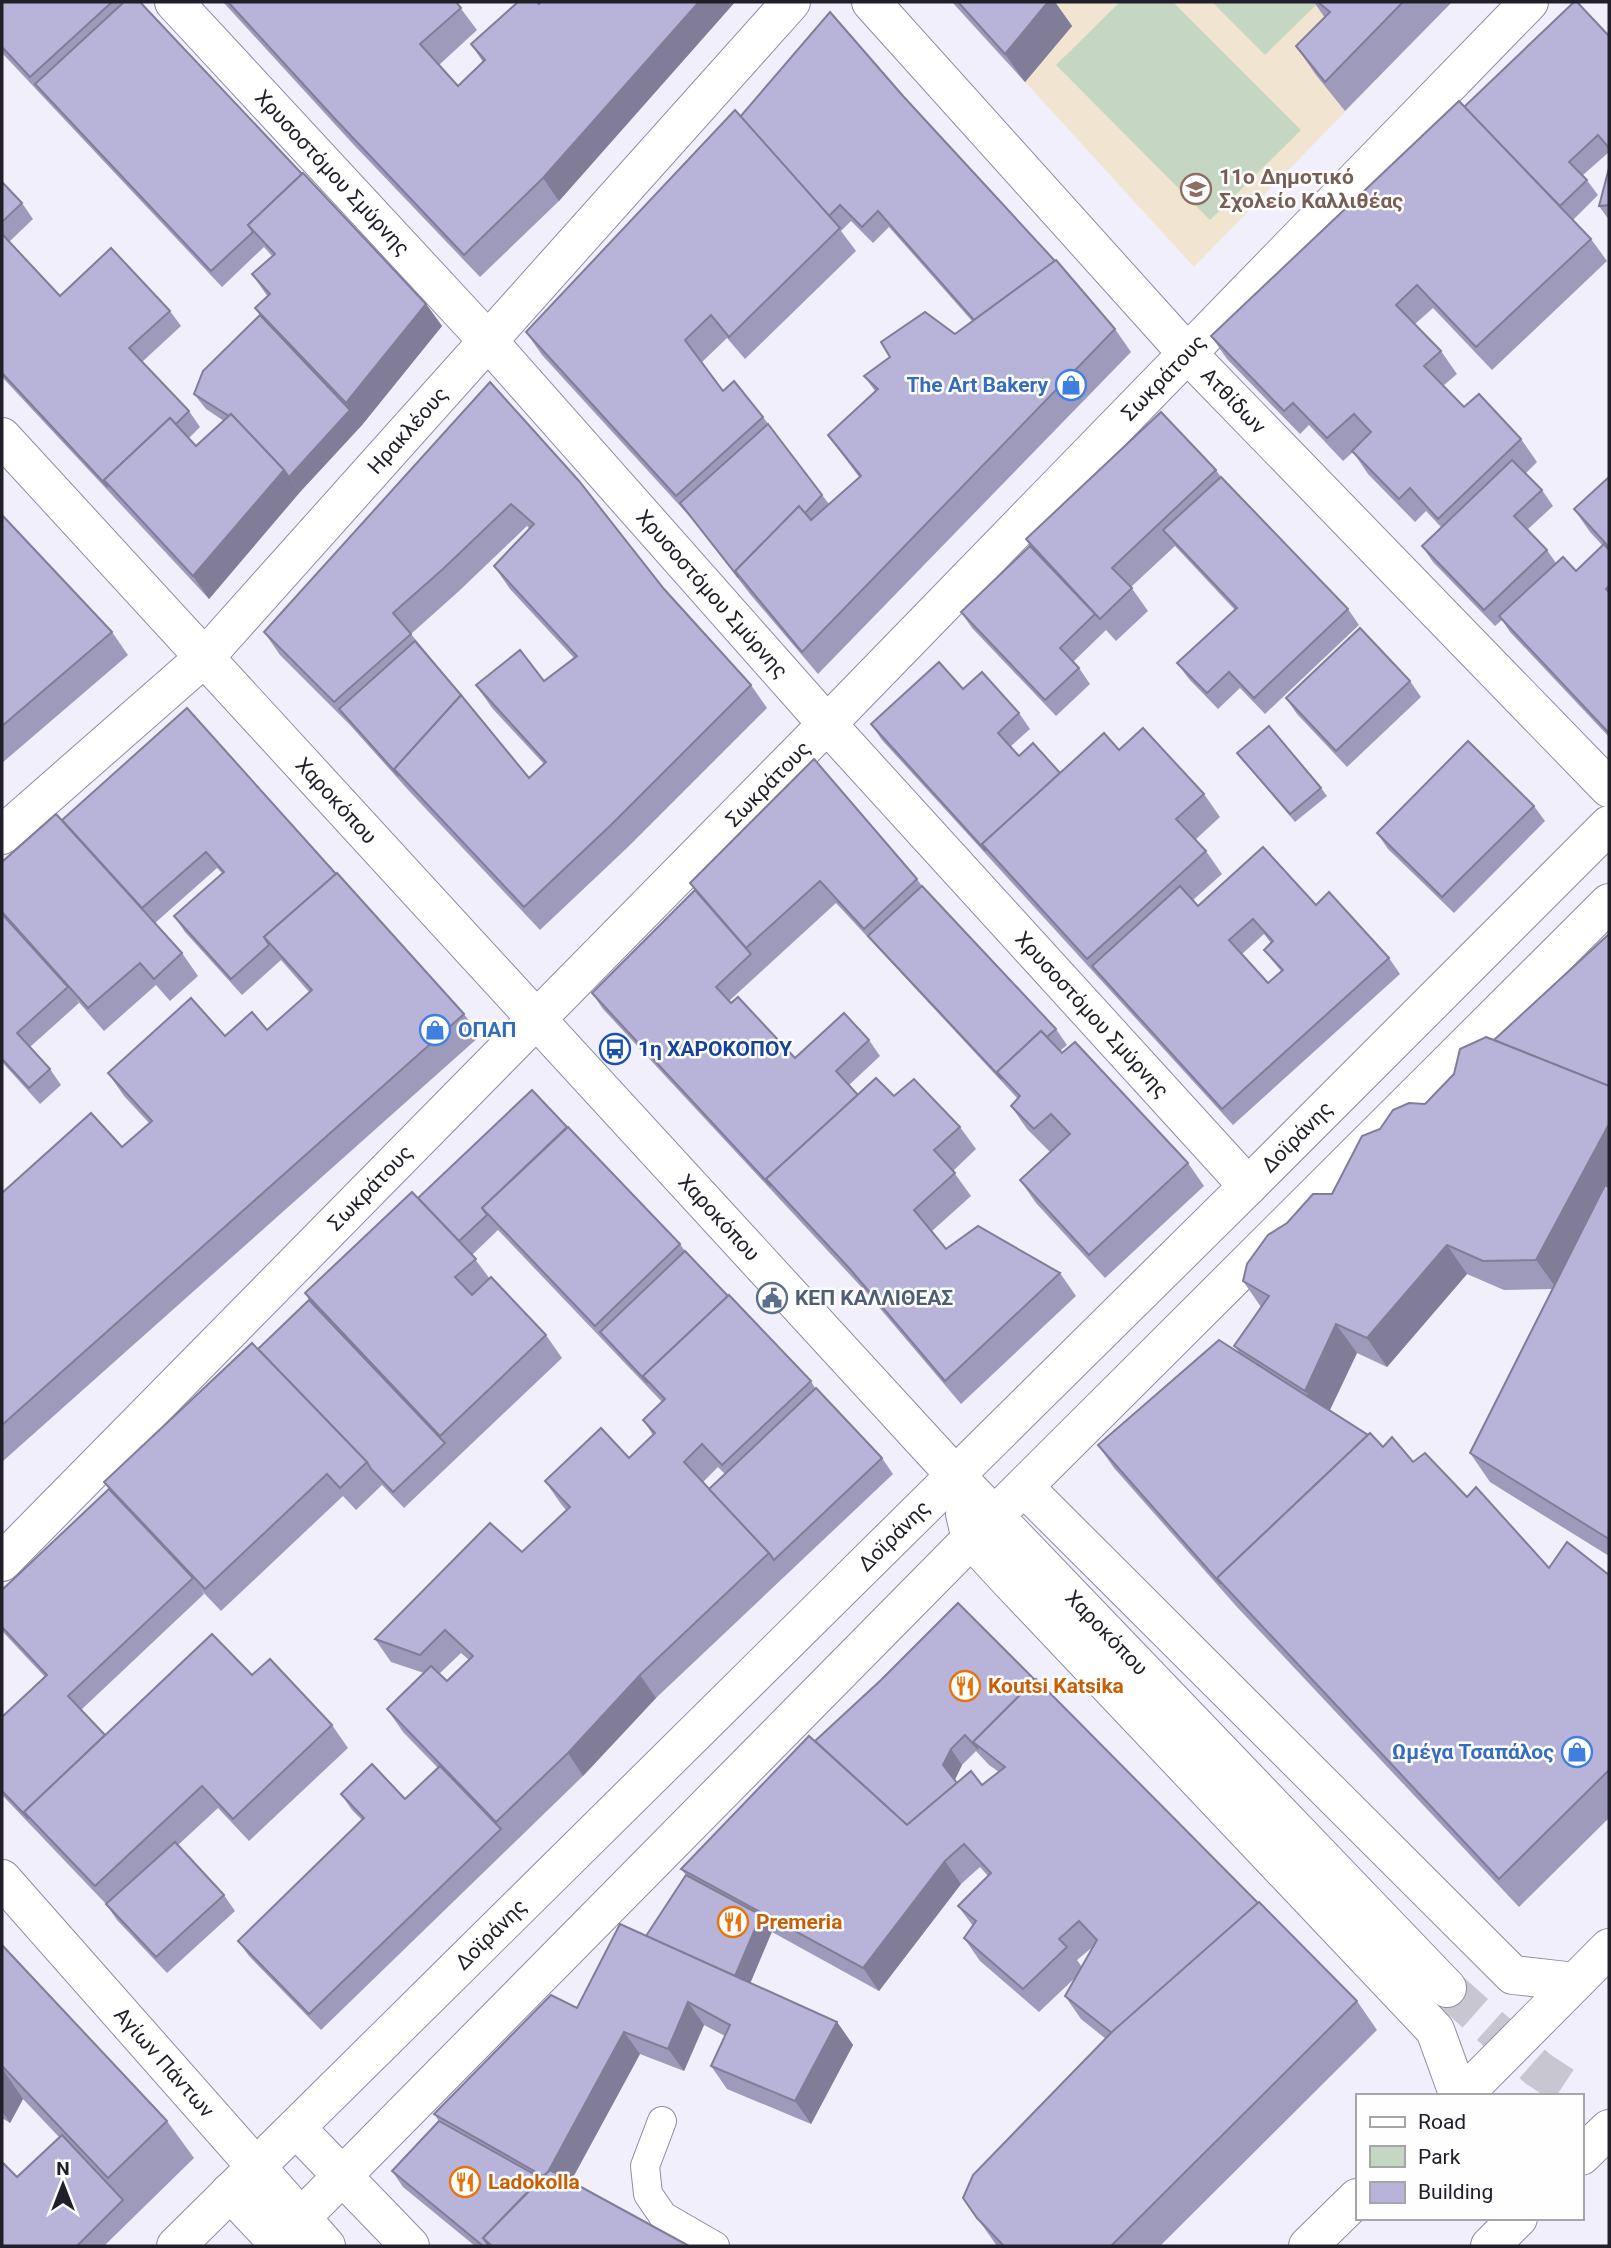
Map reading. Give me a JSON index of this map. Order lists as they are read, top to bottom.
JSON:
{
  "streets": {
    "main road": [
      "Χρυσοστόμου Σμύρνης",
      "Σωκράτους",
      "Ατθίδων",
      "Ηρακλέους",
      "Χαροκόπου",
      "Δοϊράνης",
      "Αγίων Πάντων"
    ]
  },
  "crossings": [
    ["Χρυσοστόμου Σμύρνης", "Σωκράτους"],
    ["Χρυσοστόμου Σμύρνης", "Ηρακλέους"],
    ["Χρυσοστόμου Σμύρνης", "Δοϊράνης"],
    ["Σωκράτους", "Ατθίδων"],
    ["Σωκράτους", "Χαροκόπου"],
    ["Ηρακλέους", "Χαροκόπου"],
    ["Χαροκόπου", "Δοϊράνης"],
    ["Δοϊράνης", "Αγίων Πάντων"]
  ],
  "places": {
    "school or university": ["11ο Δημοτικό Σχολείο Καλλιθέας"],
    "shop": ["The Art Bakery", "ΟΠΑΠ", "Ωμέγα Τσαπάλος"],
    "bus stop": ["1η ΧΑΡΟΚΟΠΟΥ"],
    "public building": ["ΚΕΠ ΚΑΛΛΙΘΕΑΣ"],
    "restaurant": ["Koutsi Katsika", "Premeria", "Ladokolla"]
  },
  "legend": ["Road", "Park", "Building"],
  "north": "top"
}
